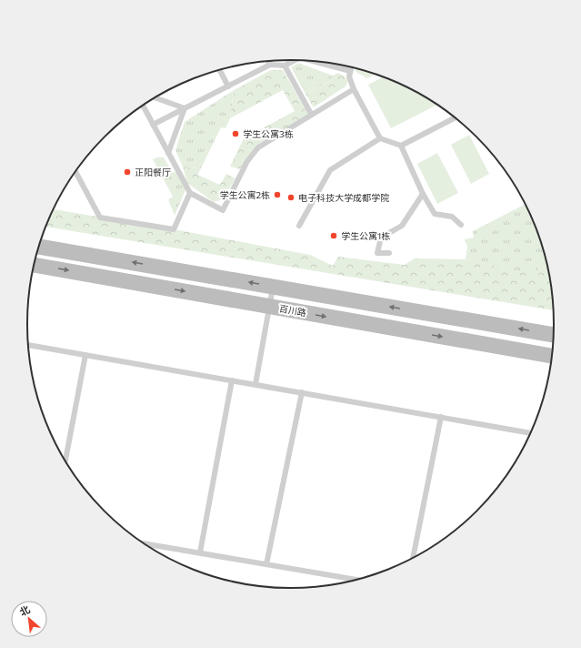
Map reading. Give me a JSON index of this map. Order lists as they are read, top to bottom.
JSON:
{
  "streets": {
    "street": ["百川路"]
  },
  "places": [
    "学生公寓3栋",
    "正阳餐厅",
    "学生公寓2栋",
    "电子科技大学成都学院",
    "学生公寓1栋"
  ],
  "north": "top left"
}
